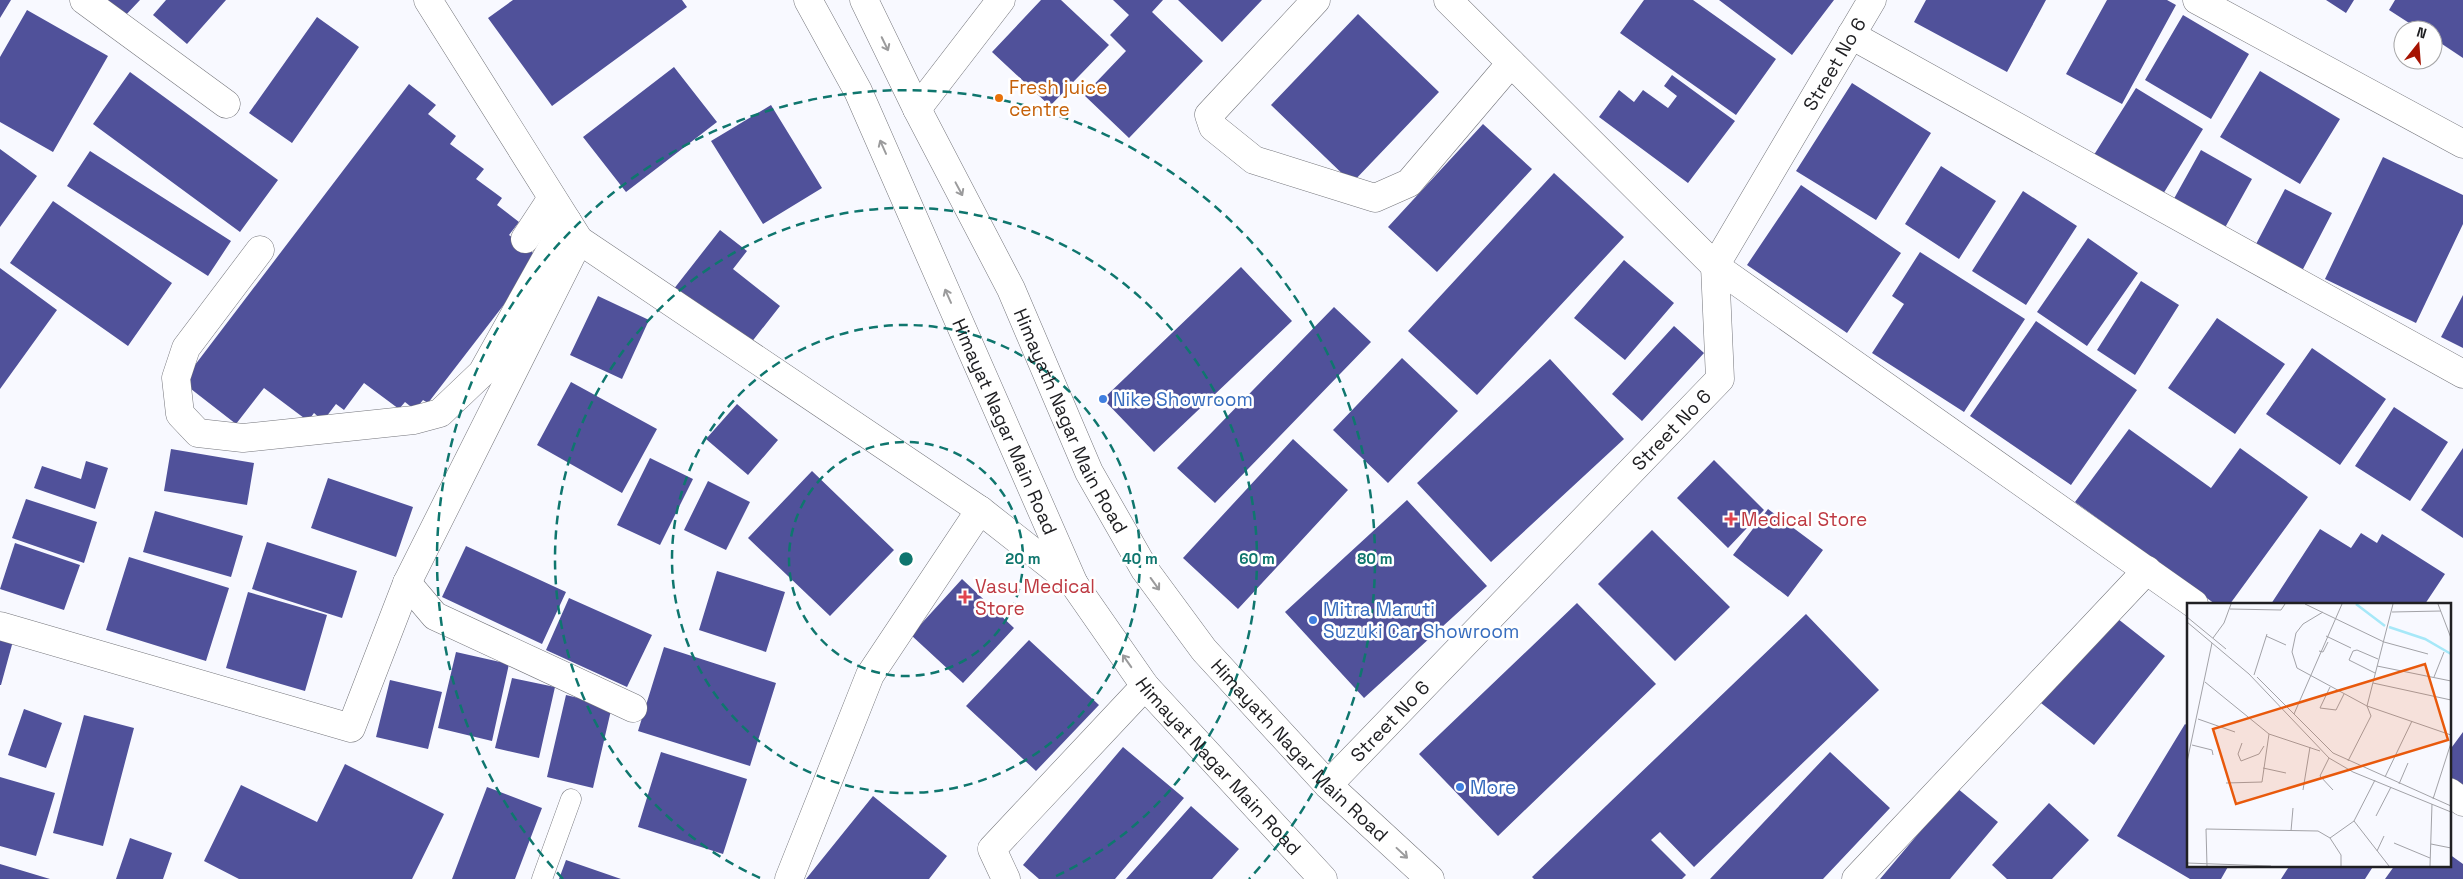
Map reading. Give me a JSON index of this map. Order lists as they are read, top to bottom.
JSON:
{
  "streets": {
    "street": ["Street No 6", "Himayath Nagar Main Road", "Himayat Nagar Main Road"]
  },
  "crossings": [
    ["Street No 6", "Himayath Nagar Main Road"]
  ],
  "one_way": ["Himayat Nagar Main Road"],
  "places": {
    "other": [
      "Fresh juice centre",
      "Nike Showroom",
      "Mitra Maruti Suzuki Car Showroom",
      "More"
    ],
    "health": ["Medical Store", "Vasu Medical Store"]
  },
  "north": "top",
  "rings": [
    "20 m",
    "40 m",
    "60 m",
    "80 m"
  ]
}
